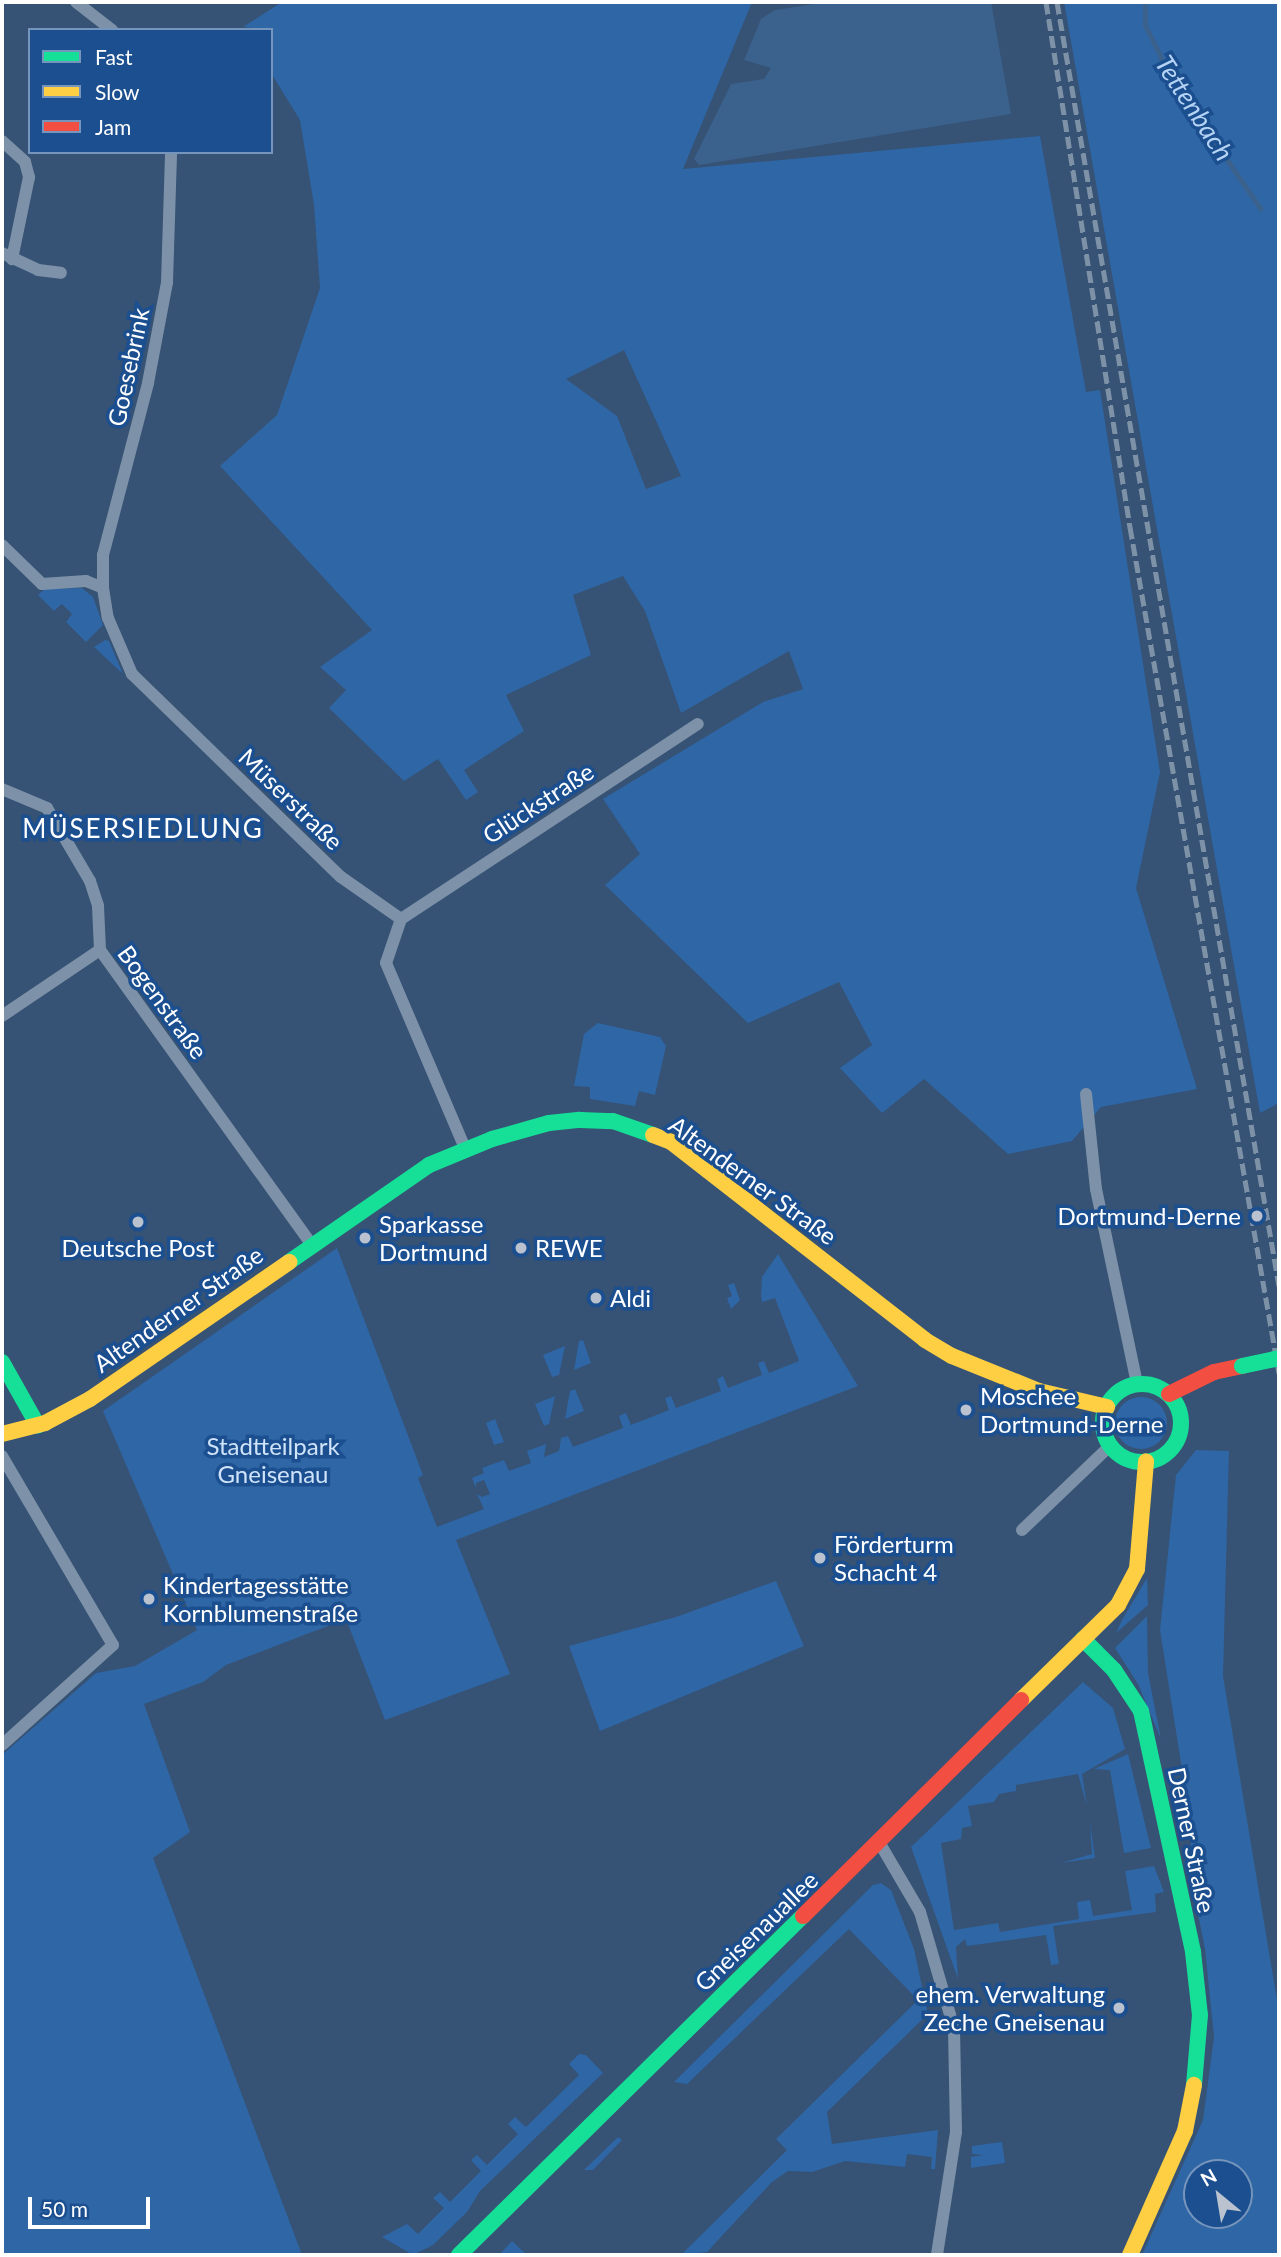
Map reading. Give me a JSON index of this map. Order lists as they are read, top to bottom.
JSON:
{
  "streets": {
    "main road": ["Altenderner Straße", "Derner Straße", "Gneisenauallee"],
    "street": [
      "Goesebrink",
      "Müserstraße",
      "Glückstraße",
      "Bogenstraße"
    ]
  },
  "crossings": [
    ["Goesebrink", "Müserstraße"],
    ["Müserstraße", "Glückstraße"],
    ["Bogenstraße", "Altenderner Straße"],
    ["Derner Straße", "Gneisenauallee"]
  ],
  "districts": ["MÜSERSIEDLUNG"],
  "water": ["Tettenbach"],
  "parks": ["Stadtteilpark Gneisenau"],
  "places": [
    "Dortmund-Derne",
    "Deutsche Post",
    "Sparkasse Dortmund",
    "REWE",
    "Aldi",
    "Moschee Dortmund-Derne",
    "Förderturm Schacht 4",
    "Kindertagesstätte Kornblumenstraße",
    "ehem. Verwaltung Zeche Gneisenau"
  ],
  "legend": ["Fast", "Slow", "Jam"],
  "scale_bar": "50 m",
  "north": "top left"
}
